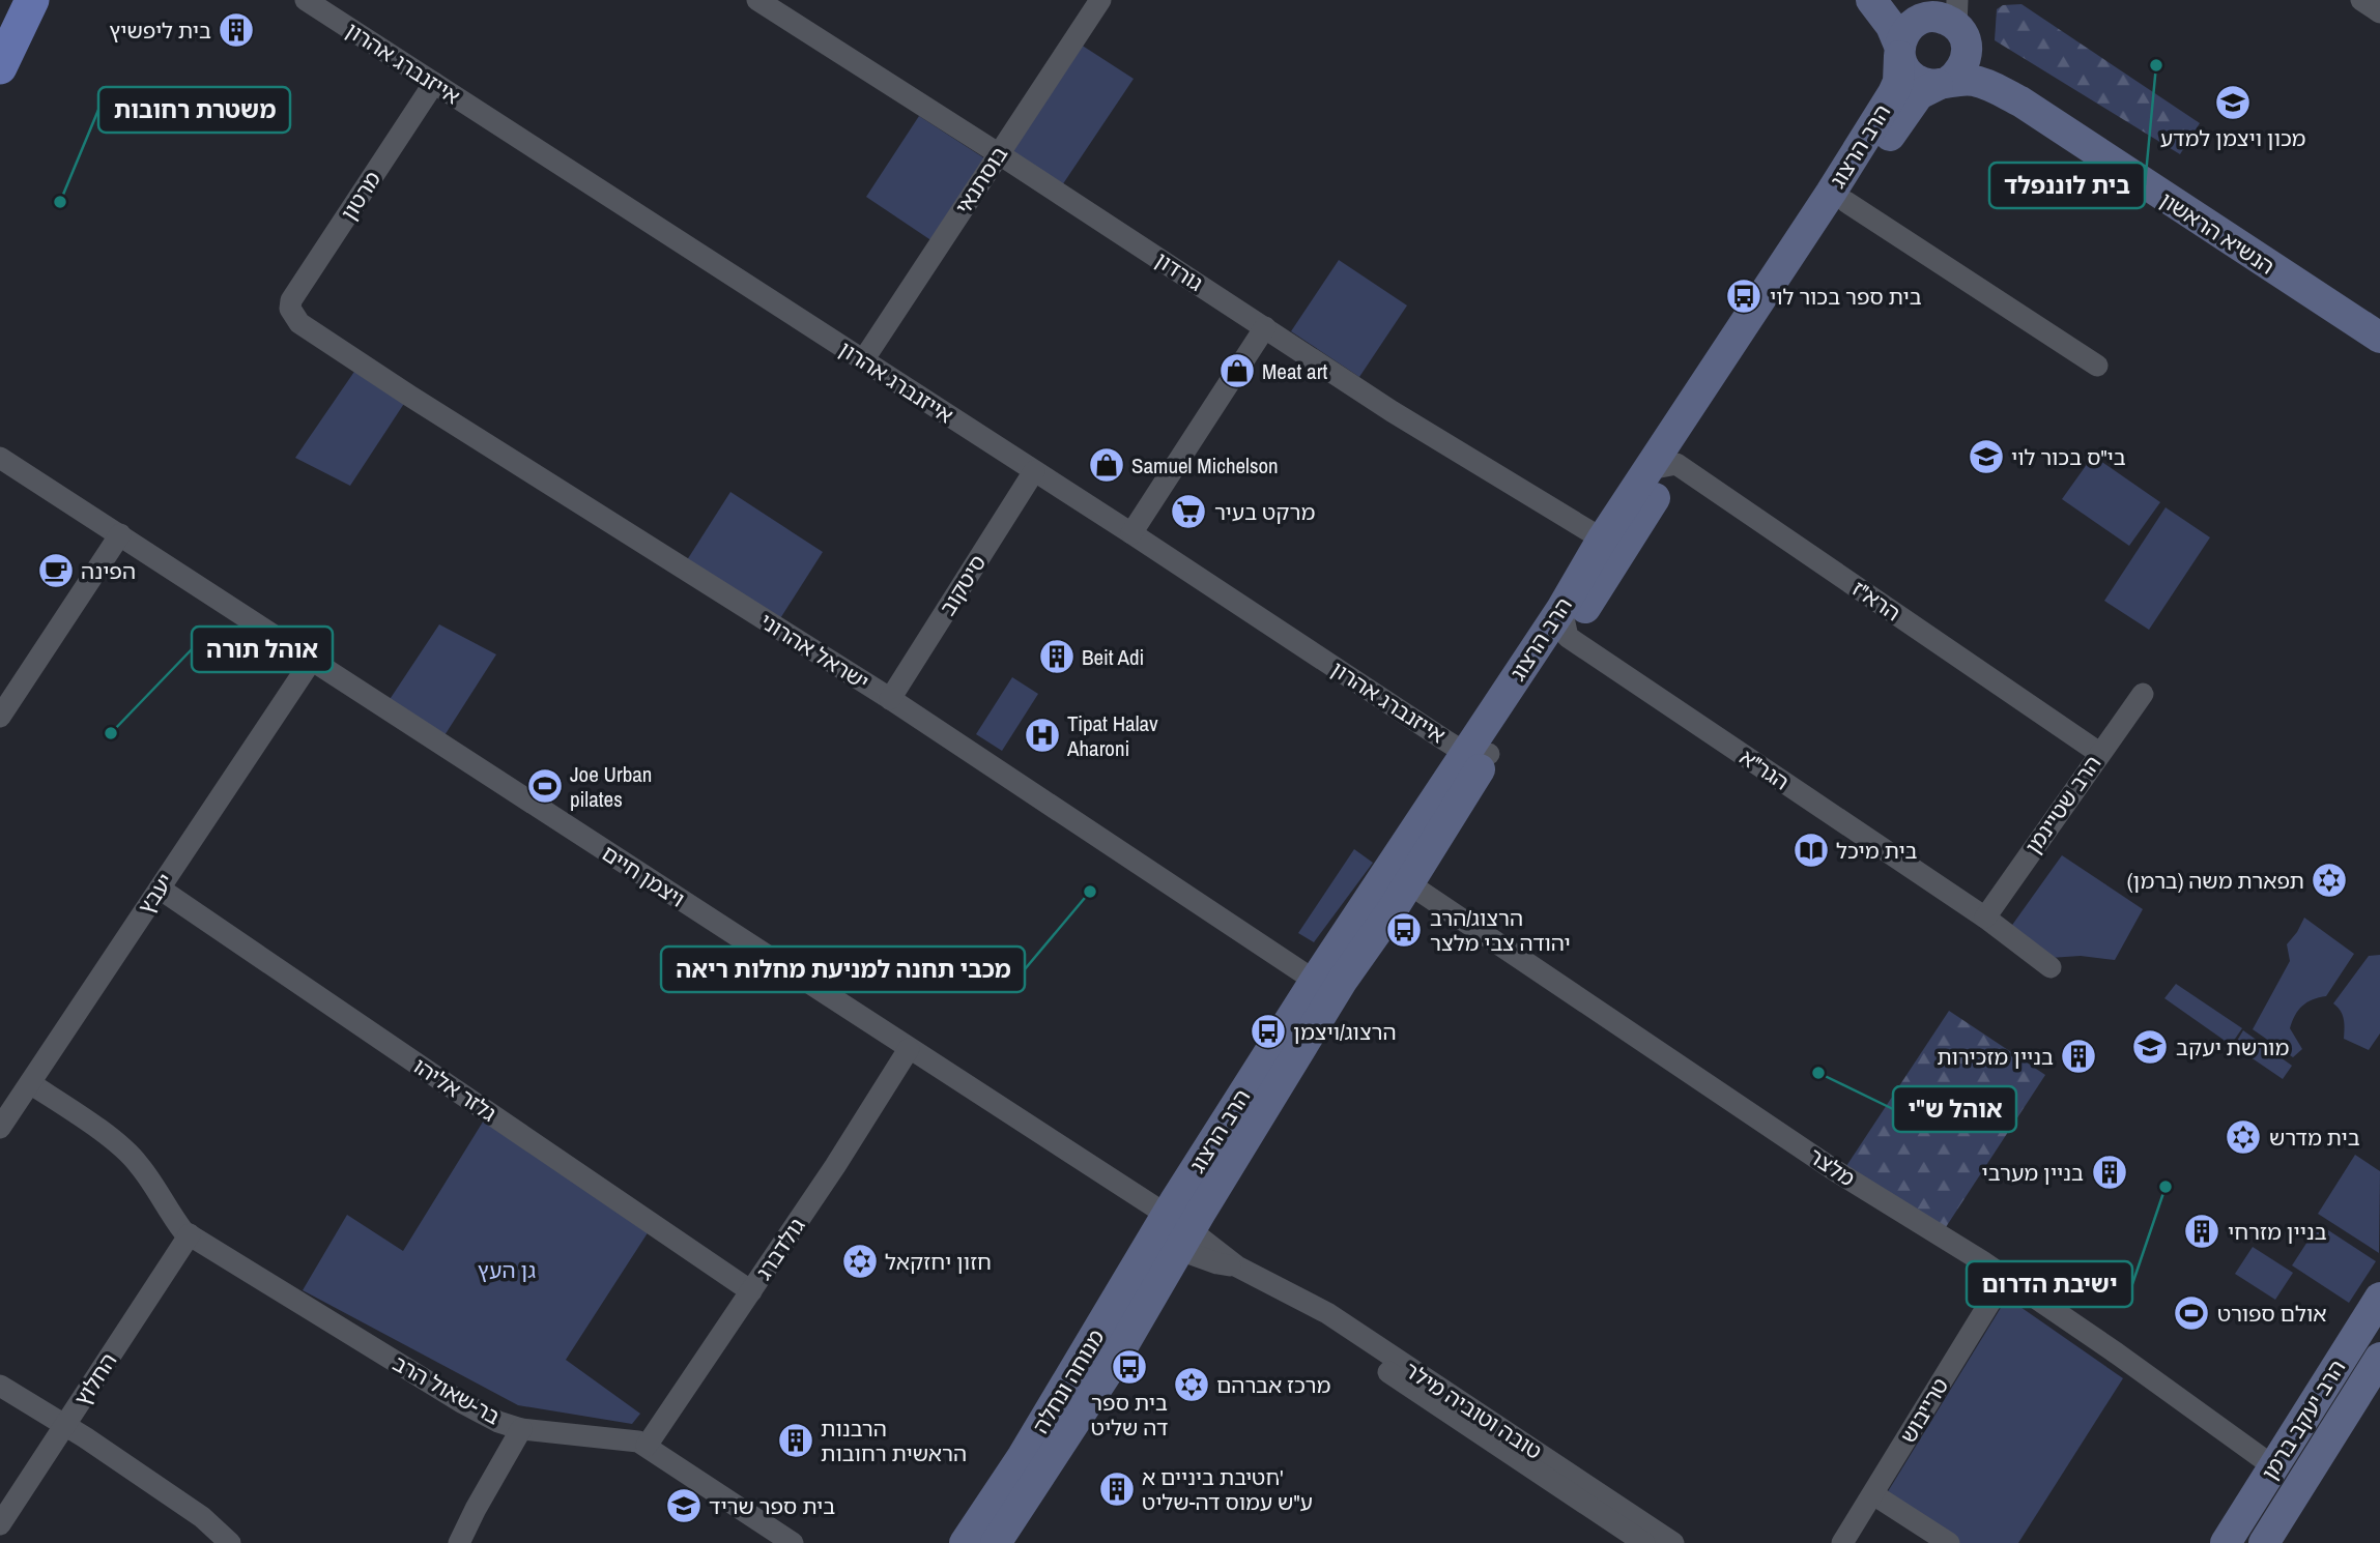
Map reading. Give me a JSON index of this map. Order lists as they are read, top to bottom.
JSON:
{
  "streets": {
    "street": [
      "אייזנברג אהרון",
      "הרב הרצוג",
      "בוסתנאי",
      "מרטון",
      "הנשיא הראשון",
      "גורדון",
      "סיטקוב",
      "הרא\"ז",
      "ישראל אהרוני",
      "הגר\"א",
      "הרב שטיינמן",
      "ויצמן חיים",
      "יעבץ",
      "גלזר אליהו",
      "מלצר",
      "גולדברג",
      "החלוץ",
      "מנוחה ונחלה",
      "בר-שאול הרב",
      "טובה וטוביה מילר",
      "טרייבוש",
      "הרב יעקב ברמן"
    ]
  },
  "crossings": [
    ["אייזנברג אהרון", "הרב הרצוג"],
    ["אייזנברג אהרון", "בוסתנאי"],
    ["אייזנברג אהרון", "מרטון"],
    ["אייזנברג אהרון", "סיטקוב"],
    ["הרב הרצוג", "הנשיא הראשון"],
    ["הרב הרצוג", "גורדון"],
    ["הרב הרצוג", "הרא\"ז"],
    ["הרב הרצוג", "ישראל אהרוני"],
    ["הרב הרצוג", "הגר\"א"],
    ["הרב הרצוג", "ויצמן חיים"],
    ["הרב הרצוג", "מלצר"],
    ["הרב הרצוג", "מנוחה ונחלה"],
    ["הרב הרצוג", "טובה וטוביה מילר"],
    ["בוסתנאי", "גורדון"],
    ["מרטון", "ישראל אהרוני"],
    ["סיטקוב", "ישראל אהרוני"],
    ["הרא\"ז", "הרב שטיינמן"],
    ["הגר\"א", "הרב שטיינמן"],
    ["ויצמן חיים", "יעבץ"],
    ["ויצמן חיים", "גולדברג"],
    ["ויצמן חיים", "מנוחה ונחלה"],
    ["ויצמן חיים", "טובה וטוביה מילר"],
    ["יעבץ", "גלזר אליהו"],
    ["יעבץ", "בר-שאול הרב"],
    ["גלזר אליהו", "גולדברג"],
    ["מלצר", "טרייבוש"],
    ["מלצר", "הרב יעקב ברמן"],
    ["גולדברג", "בר-שאול הרב"],
    ["החלוץ", "בר-שאול הרב"],
    ["מנוחה ונחלה", "טובה וטוביה מילר"]
  ],
  "parks": ["גן העץ"],
  "places": {
    "building": [
      "בית ליפשיץ",
      "Beit Adi",
      "בניין מזכירות",
      "בניין מערבי",
      "בניין מזרחי",
      "הרבנות הראשית רחובות",
      "חטיבת ביניים א' ע\"ש עמוס דה-שליט"
    ],
    "other": [
      "בית לוננפלד",
      "משטרת רחובות",
      "אוהל תורה",
      "מכבי תחנה למניעת מחלות ריאה",
      "אוהל ש\"י",
      "ישיבת הדרום"
    ],
    "school or university": [
      "מכון ויצמן למדע",
      "בי\"ס בכור לוי",
      "מורשת יעקב",
      "בית ספר שריד"
    ],
    "bus stop": [
      "בית ספר בכור לוי",
      "הרצוג/הרב יהודה צבי מלצר",
      "הרצוג/ויצמן",
      "בית ספר דה שליט"
    ],
    "shop": ["Meat art", "Samuel Michelson"],
    "supermarket": ["מרקט בעיר"],
    "cafe": ["הפינה"],
    "hospital": ["Tipat Halav Aharoni"],
    "sports": ["Joe Urban pilates", "אולם ספורט"],
    "library": ["בית מיכל"],
    "synagogue": [
      "תפארת משה (ברמן)",
      "בית מדרש",
      "חזון יחזקאל",
      "מרכז אברהם"
    ]
  }
}
